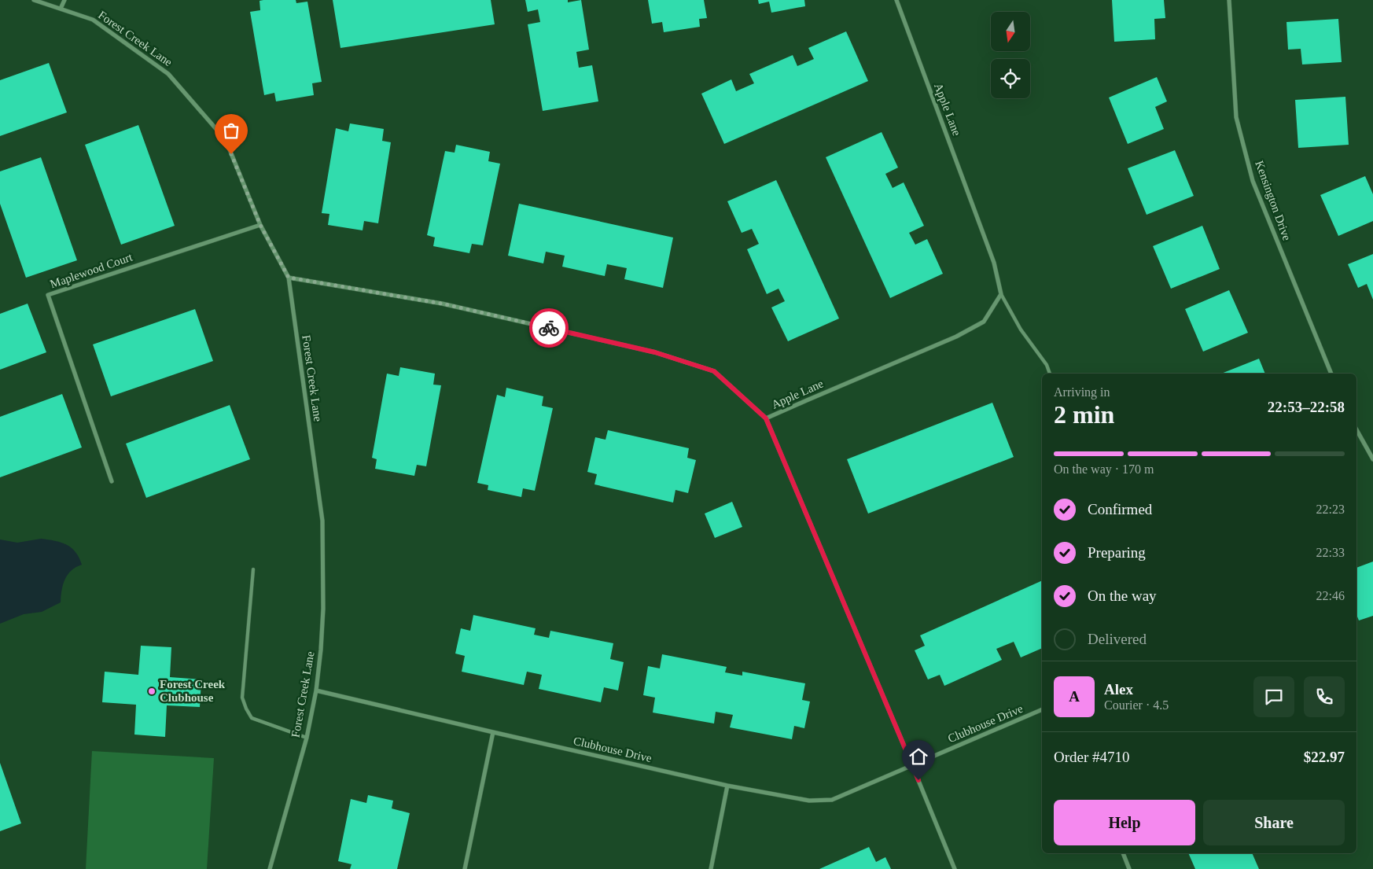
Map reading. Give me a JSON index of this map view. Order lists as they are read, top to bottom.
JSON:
{
  "streets": {
    "street": [
      "Forest Creek Lane",
      "Apple Lane",
      "Kensington Drive",
      "Maplewood Court",
      "Clubhouse Drive"
    ]
  },
  "crossings": [
    ["Forest Creek Lane", "Apple Lane"],
    ["Forest Creek Lane", "Maplewood Court"],
    ["Forest Creek Lane", "Clubhouse Drive"]
  ],
  "places": ["Forest Creek Clubhouse"],
  "north": "bottom",
  "page": {
    "heading": ["2 min", "Arriving in", "22:53–22:58"],
    "panel": [
      "Alex",
      "Courier · 4.5",
      "Order #4710",
      "$22.97"
    ],
    "bar": "On the way · 170 m",
    "list": [
      ["Confirmed", "22:23"],
      ["Preparing", "22:33"],
      ["On the way", "22:46"],
      "Delivered"
    ],
    "round": "A",
    "buttons": ["Help", "Share"]
  }
}
